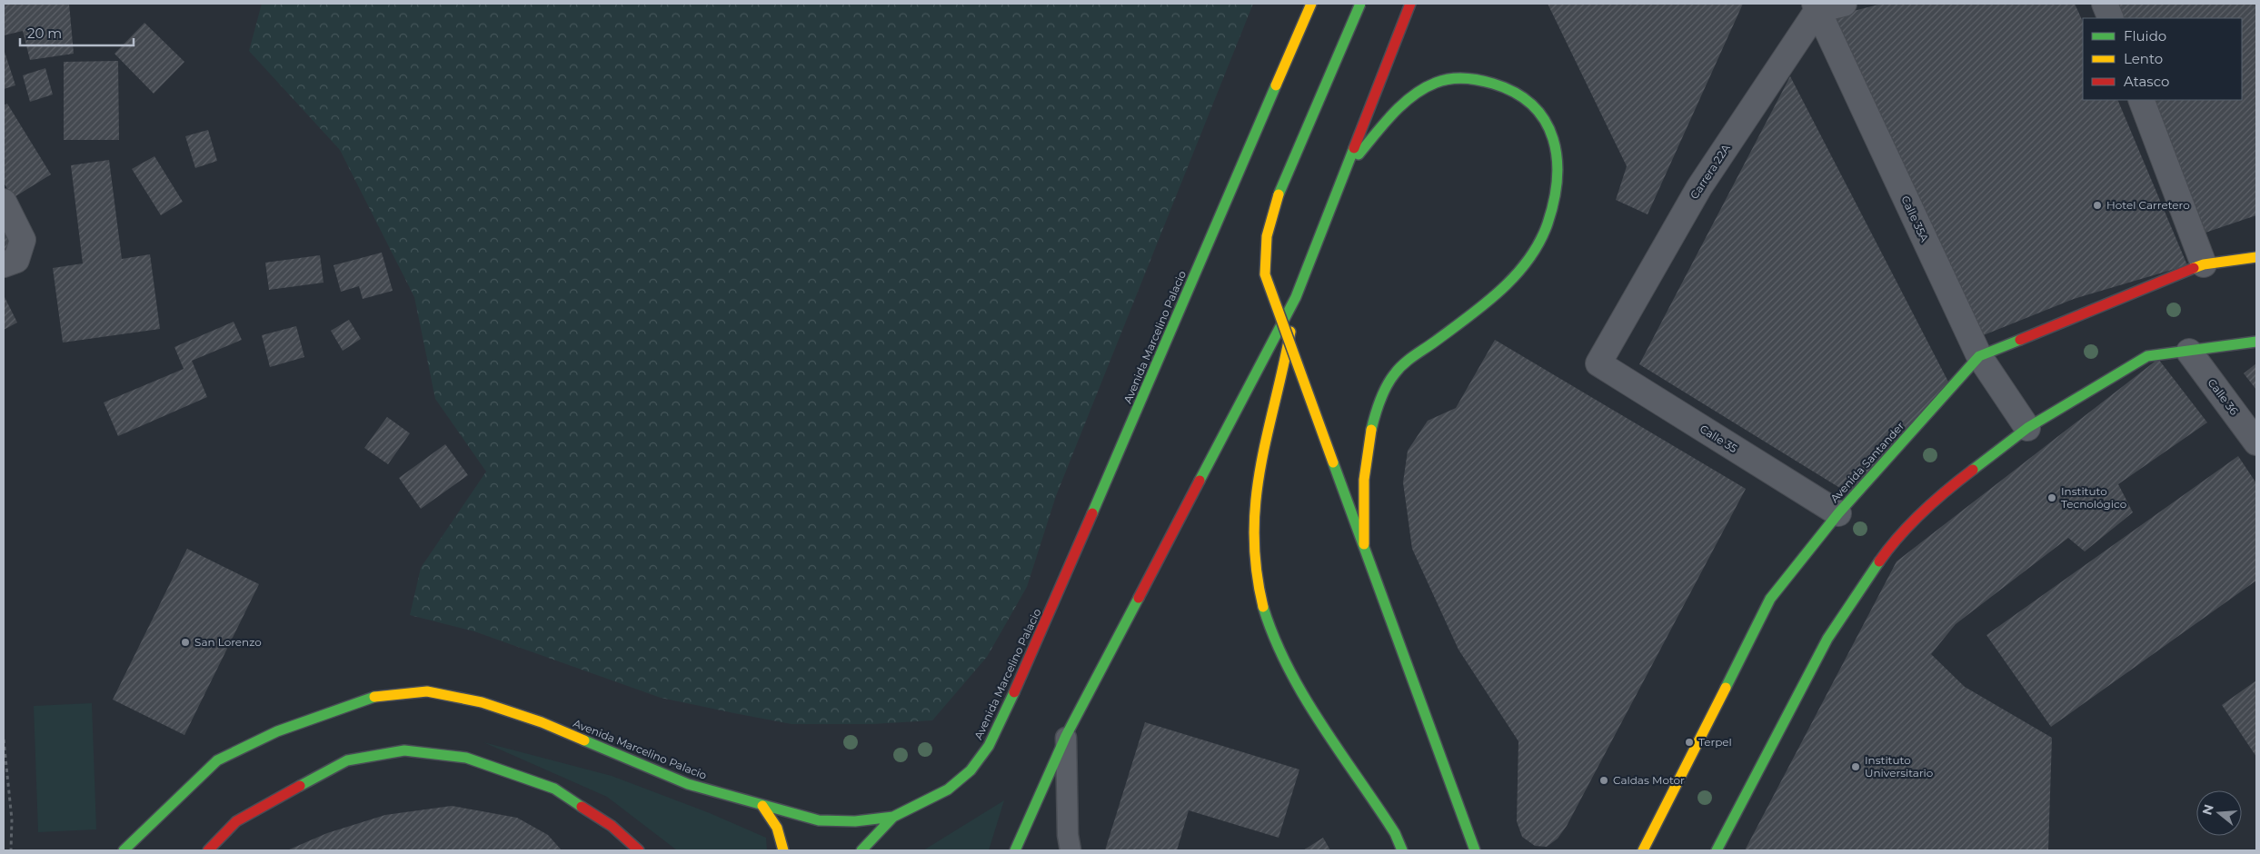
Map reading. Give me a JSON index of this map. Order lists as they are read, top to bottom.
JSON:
{
  "streets": {
    "main road": ["Avenida Marcelino Palacio", "Avenida Santander"],
    "street": [
      "Carrera 22A",
      "Calle 35A",
      "Calle 36",
      "Calle 35"
    ]
  },
  "crossings": [
    ["Carrera 22A", "Calle 35A"],
    ["Carrera 22A", "Calle 35"],
    ["Calle 35A", "Avenida Santander"],
    ["Calle 35", "Avenida Santander"]
  ],
  "places": [
    "Hotel Carretero",
    "Instituto Tecnológico",
    "San Lorenzo",
    "Terpel",
    "Instituto Universitario",
    "Caldas Motor"
  ],
  "legend": ["Fluido", "Lento", "Atasco"],
  "scale_bar": "20 m",
  "north": "left"
}
